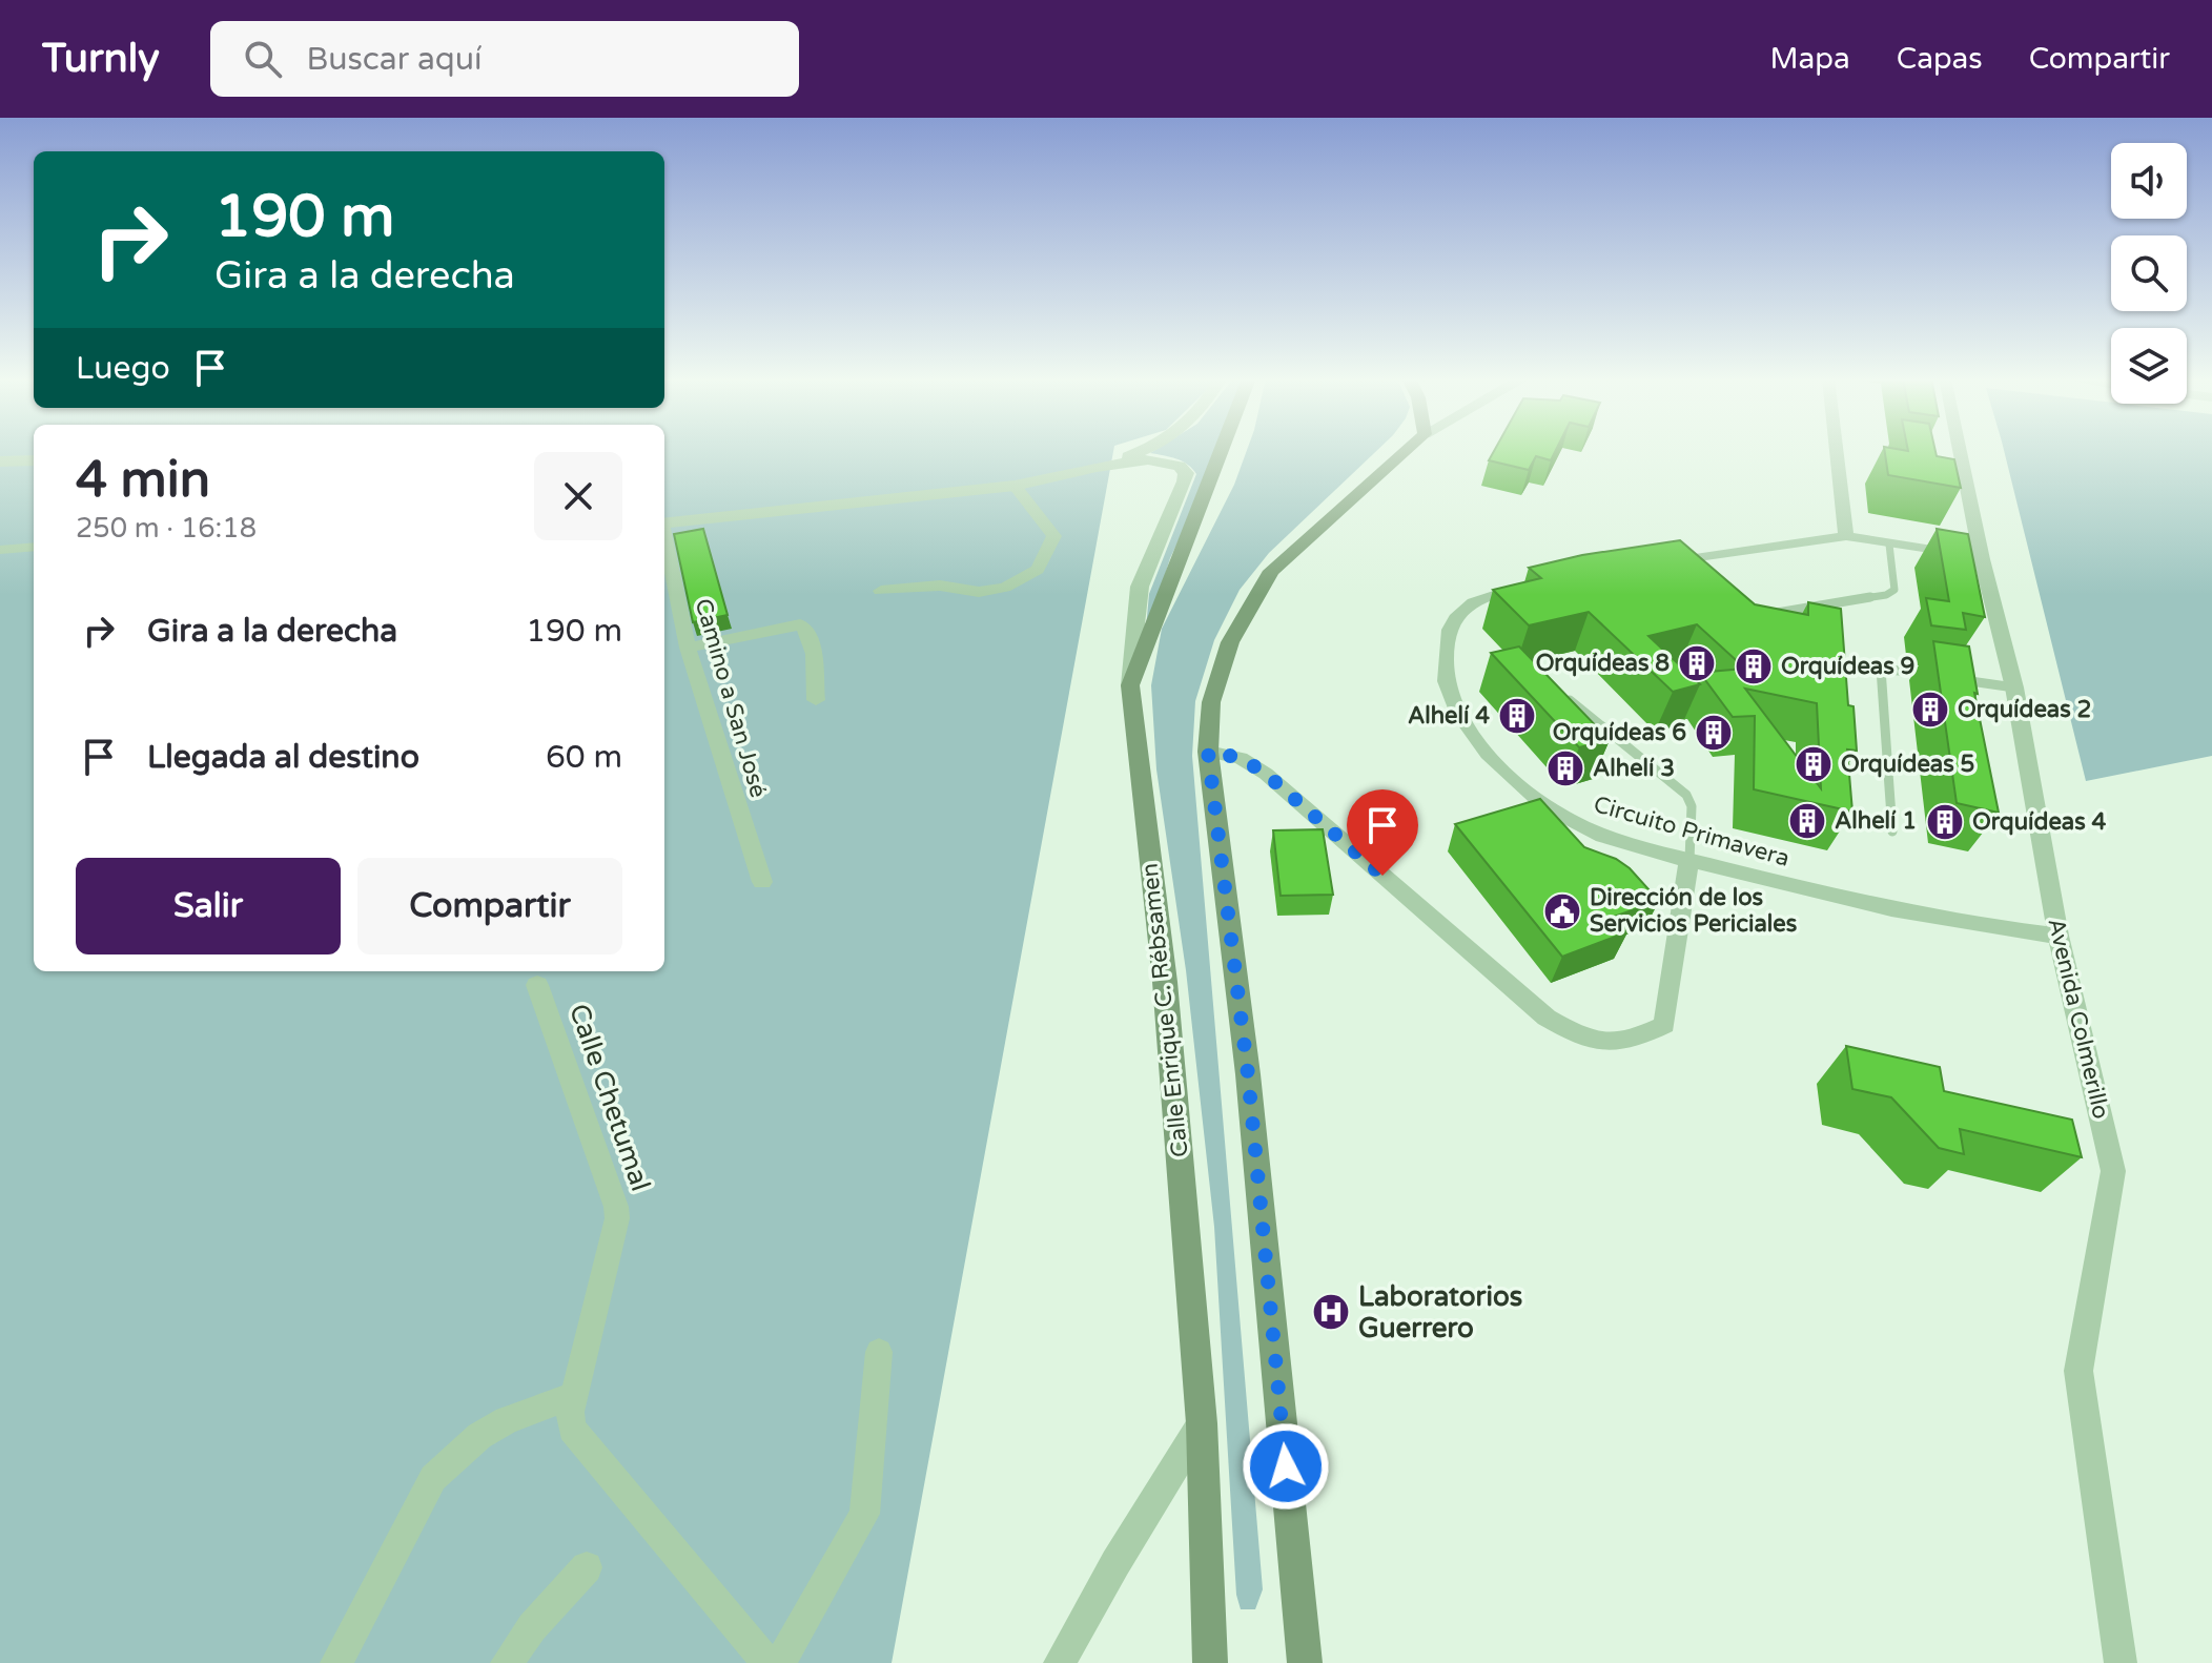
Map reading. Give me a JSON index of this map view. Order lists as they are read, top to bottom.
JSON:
{
  "streets": {
    "main road": ["Calle Enrique C. Rébsamen"],
    "street": [
      "Camino a San José",
      "Circuito Primavera",
      "Avenida Colmerillo",
      "Calle Chetumal"
    ]
  },
  "crossings": [
    ["Circuito Primavera", "Avenida Colmerillo"]
  ],
  "places": {
    "building": [
      "Orquídeas 8",
      "Orquídeas 9",
      "Orquídeas 2",
      "Alhelí 4",
      "Orquídeas 6",
      "Orquídeas 5",
      "Alhelí 3",
      "Alhelí 1",
      "Orquídeas 4"
    ],
    "public building": ["Dirección de los Servicios Periciales"],
    "hospital": ["Laboratorios Guerrero"]
  },
  "page": {
    "header": "Turnly",
    "search": "Buscar aquí",
    "nav": ["Mapa", "Capas", "Compartir"],
    "turn": ["190 m", "Gira a la derecha"],
    "then": "Luego",
    "heading": ["4 min", "250 m · 16:18"],
    "list": [
      {
        "name": "Gira a la derecha",
        "value": "190 m"
      },
      {
        "name": "Llegada al destino",
        "value": "60 m"
      }
    ],
    "buttons": ["Salir", "Compartir"]
  }
}
